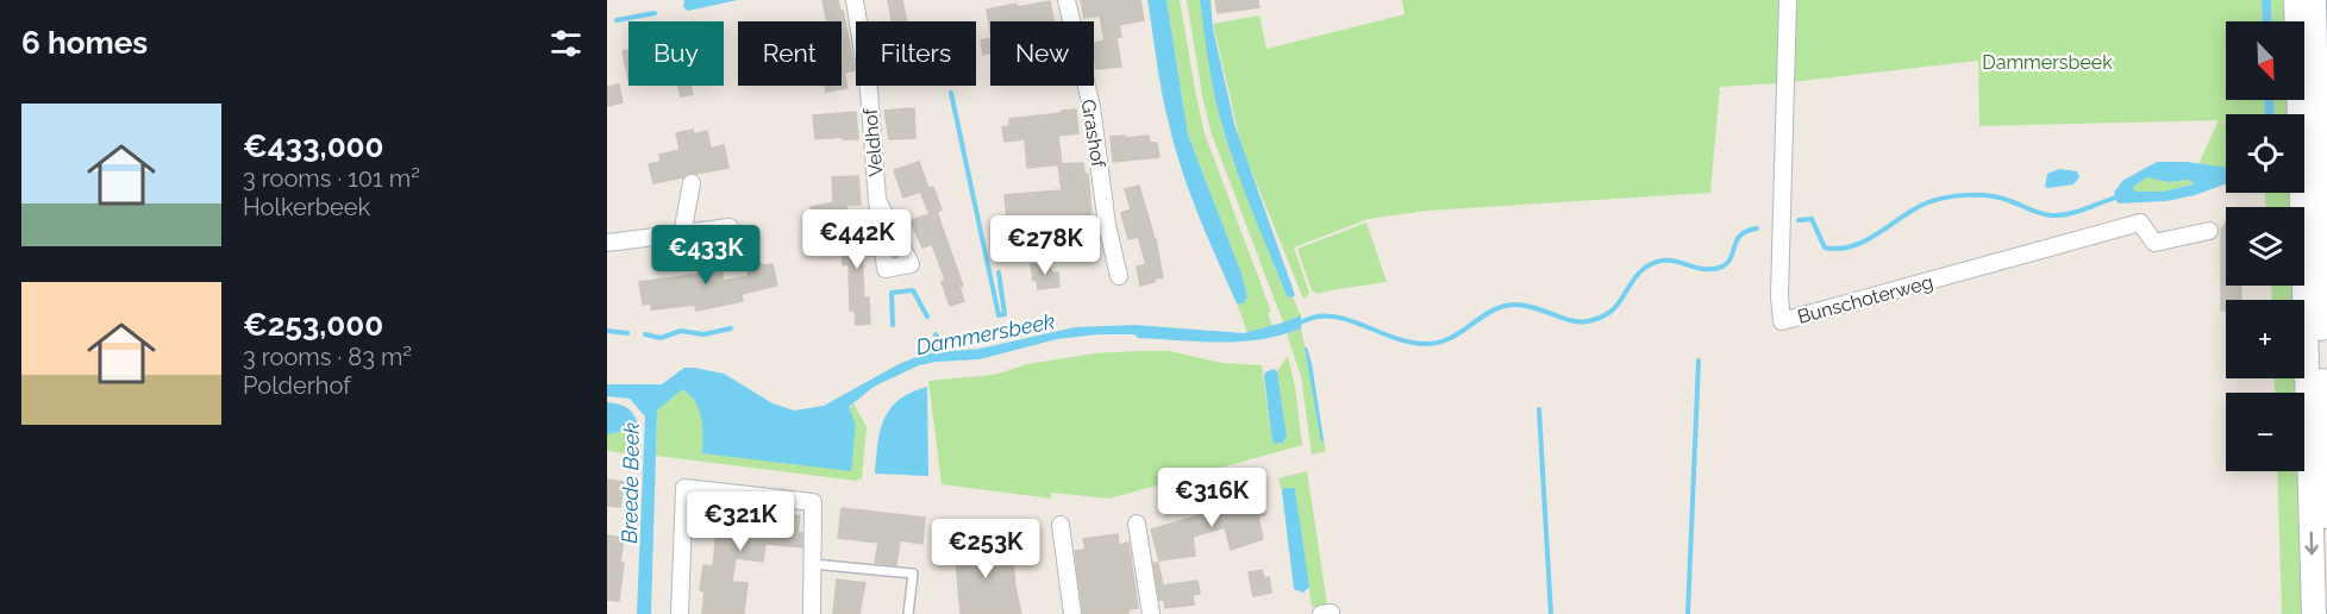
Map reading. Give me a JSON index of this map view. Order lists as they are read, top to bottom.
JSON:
{
  "streets": {
    "street": ["Grashof", "Veldhof", "Bunschoterweg"]
  },
  "water": ["Dammersbeek", "Breede Beek"],
  "parks": ["Dammersbeek"],
  "north": "bottom right",
  "page": {
    "heading": "6 homes",
    "map_buttons": ["+", "−"],
    "chip": [
      "Buy",
      "Rent",
      "Filters",
      "New"
    ],
    "list": [
      {
        "name": "€433,000",
        "note": "3 rooms · 101 m² · Holkerbeek"
      },
      {
        "name": "€253,000",
        "note": "3 rooms · 83 m² · Polderhof"
      }
    ],
    "price": [
      "€442K",
      "€278K",
      "€433K",
      "€316K",
      "€321K",
      "€253K"
    ]
  }
}
